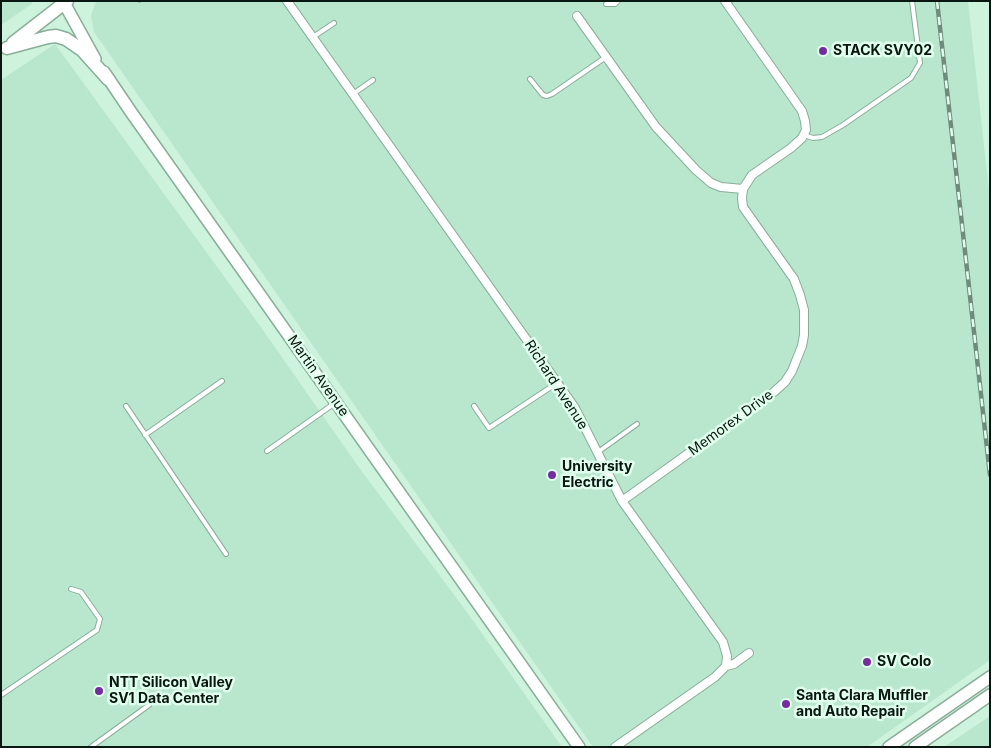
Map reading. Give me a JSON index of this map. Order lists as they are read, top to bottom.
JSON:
{
  "streets": {
    "street": ["Martin Avenue", "Richard Avenue", "Memorex Drive"]
  },
  "crossings": [
    ["Richard Avenue", "Memorex Drive"]
  ],
  "places": [
    "STACK SVY02",
    "University Electric",
    "SV Colo",
    "NTT Silicon Valley SV1 Data Center",
    "Santa Clara Muffler and Auto Repair"
  ]
}
